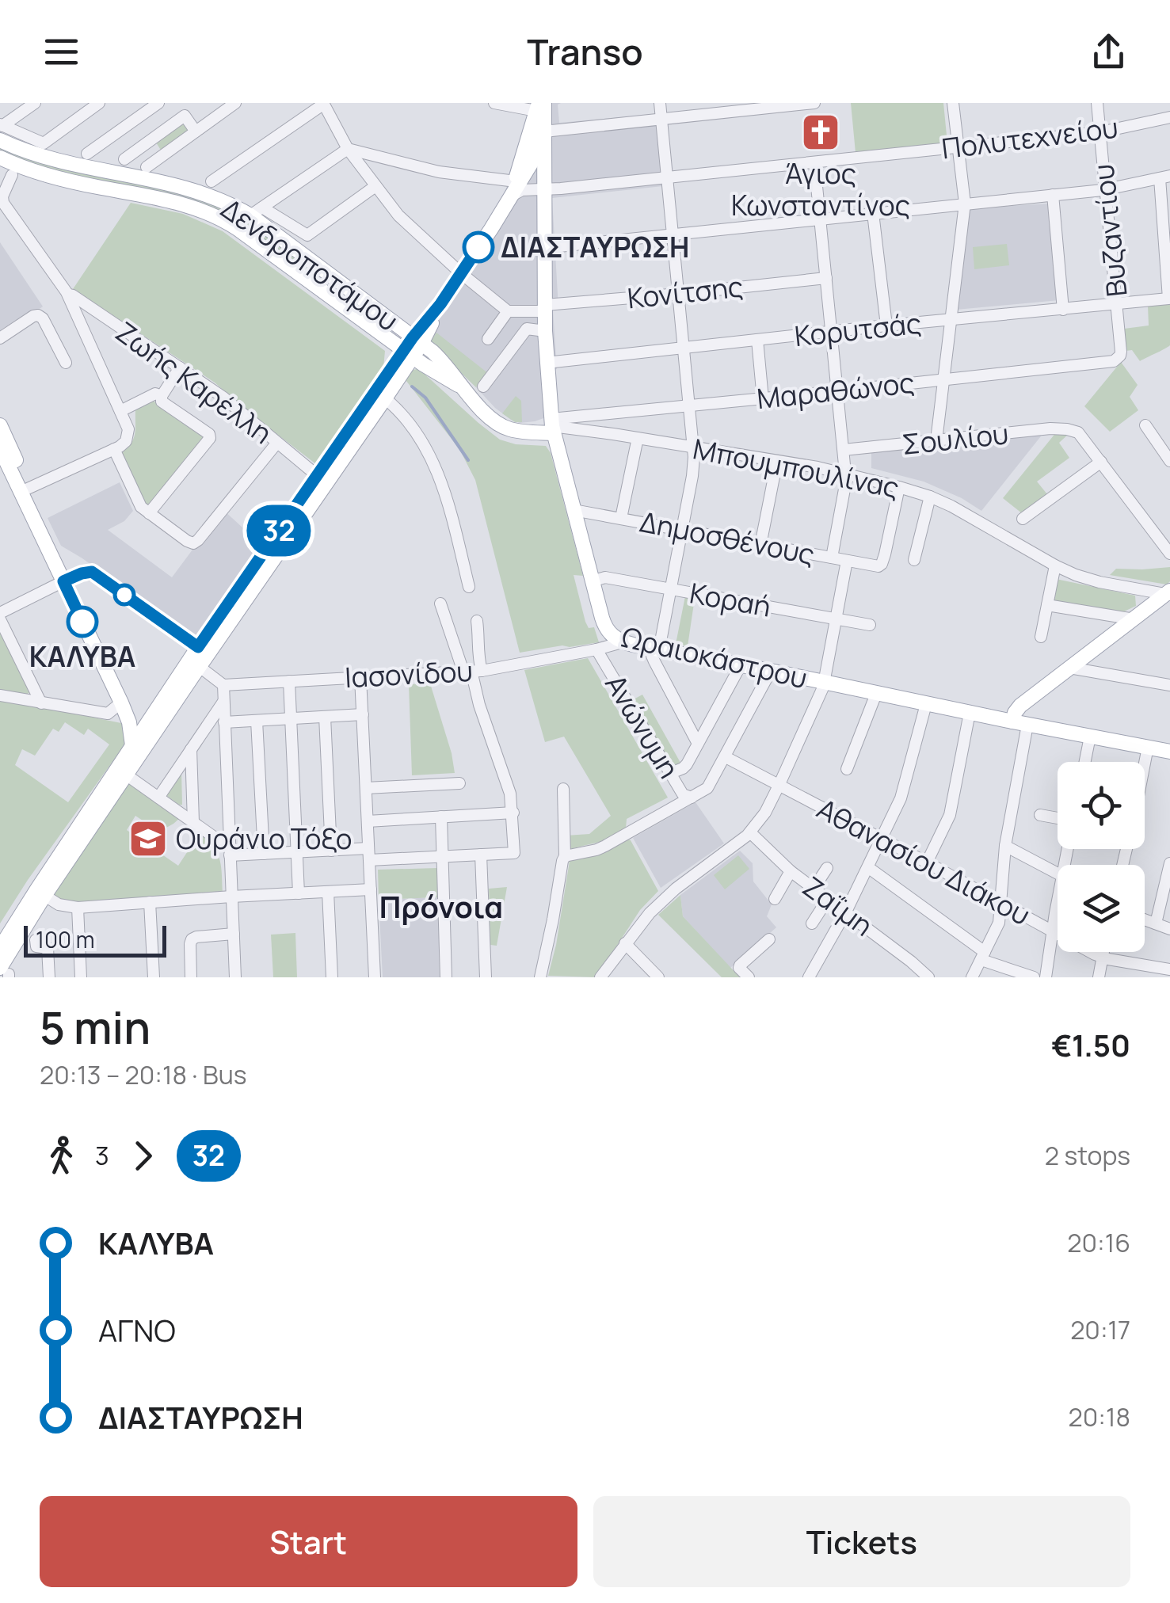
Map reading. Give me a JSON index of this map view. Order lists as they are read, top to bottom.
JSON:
{
  "streets": {
    "main road": ["Δενδροποτάμου", "Ωραιοκάστρου"],
    "street": [
      "Πολυτεχνείου",
      "Βυζαντίου",
      "Κονίτσης",
      "Κορυτσάς",
      "Ζωής Καρέλλη",
      "Μαραθώνος",
      "Σουλίου",
      "Μπουμπουλίνας",
      "Δημοσθένους",
      "Κοραή",
      "Ιασονίδου",
      "Ανώνυμη",
      "Αθανασίου Διάκου",
      "Ζαΐμη"
    ]
  },
  "crossings": [
    ["Πολυτεχνείου", "Βυζαντίου"],
    ["Πολυτεχνείου", "Ωραιοκάστρου"],
    ["Βυζαντίου", "Κορυτσάς"],
    ["Βυζαντίου", "Μαραθώνος"],
    ["Δενδροποτάμου", "Μαραθώνος"],
    ["Δενδροποτάμου", "Μπουμπουλίνας"],
    ["Δενδροποτάμου", "Ωραιοκάστρου"],
    ["Κονίτσης", "Ωραιοκάστρου"],
    ["Κορυτσάς", "Ωραιοκάστρου"],
    ["Μαραθώνος", "Μπουμπουλίνας"],
    ["Μαραθώνος", "Ωραιοκάστρου"],
    ["Μπουμπουλίνας", "Δημοσθένους"],
    ["Μπουμπουλίνας", "Ωραιοκάστρου"],
    ["Δημοσθένους", "Ωραιοκάστρου"],
    ["Κοραή", "Ωραιοκάστρου"],
    ["Ωραιοκάστρου", "Ιασονίδου"],
    ["Ιασονίδου", "Ανώνυμη"]
  ],
  "districts": ["Πρόνοια"],
  "places": {
    "church": ["Άγιος Κωνσταντίνος"],
    "other": ["ΔΙΑΣΤΑΥΡΩΣΗ", "ΚΑΛΥΒΑ"],
    "school or university": ["Ουράνιο Τόξο"]
  },
  "lines": ["bus line 32"],
  "scale_bar": "100 m",
  "page": {
    "header": "Transo",
    "on_map": "32",
    "scale": "100 m",
    "heading": ["5 min", "20:13 – 20:18 · Bus", "€1.50"],
    "legs": ["3", "32", "2 stops"],
    "list": [
      {
        "name": "ΚΑΛΥΒΑ",
        "value": "20:16"
      },
      {
        "name": "ΑΓΝΟ",
        "value": "20:17"
      },
      {
        "name": "ΔΙΑΣΤΑΥΡΩΣΗ",
        "value": "20:18"
      }
    ],
    "buttons": ["Start", "Tickets"]
  }
}
